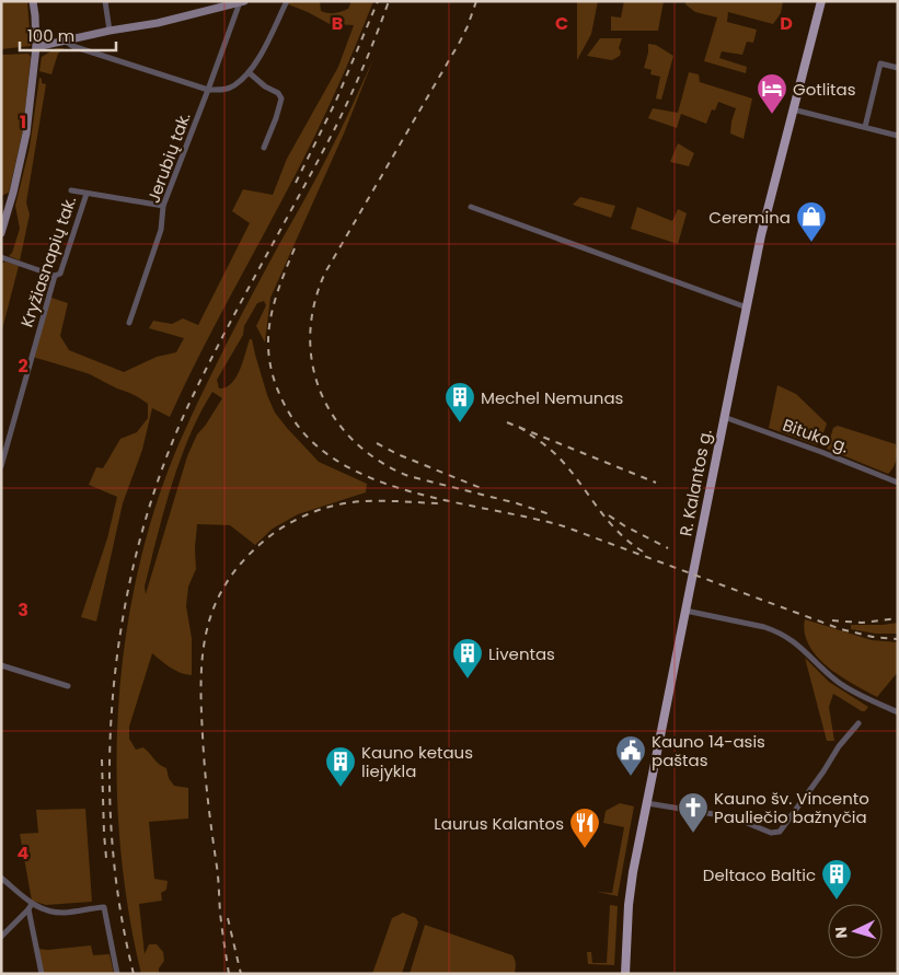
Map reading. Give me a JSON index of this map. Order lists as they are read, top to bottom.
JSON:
{
  "streets": {
    "main road": ["R. Kalantos g."],
    "street": ["Jerubių tak.", "Kryžiasnapių tak.", "Bituko g."]
  },
  "crossings": [
    ["Bituko g.", "R. Kalantos g."]
  ],
  "places": {
    "hotel": ["Gotlitas"],
    "shop": ["Ceremina"],
    "building": [
      "Mechel Nemunas",
      "Liventas",
      "Kauno ketaus liejykla",
      "Deltaco Baltic"
    ],
    "public building": ["Kauno 14-asis paštas"],
    "church": ["Kauno šv. Vincento Pauliečio bažnyčia"],
    "restaurant": ["Laurus Kalantos"]
  },
  "scale_bar": "100 m",
  "north": "left",
  "grid": {
    "columns": ["B", "C", "D"],
    "rows": [
      "1",
      "2",
      "3",
      "4"
    ]
  }
}
